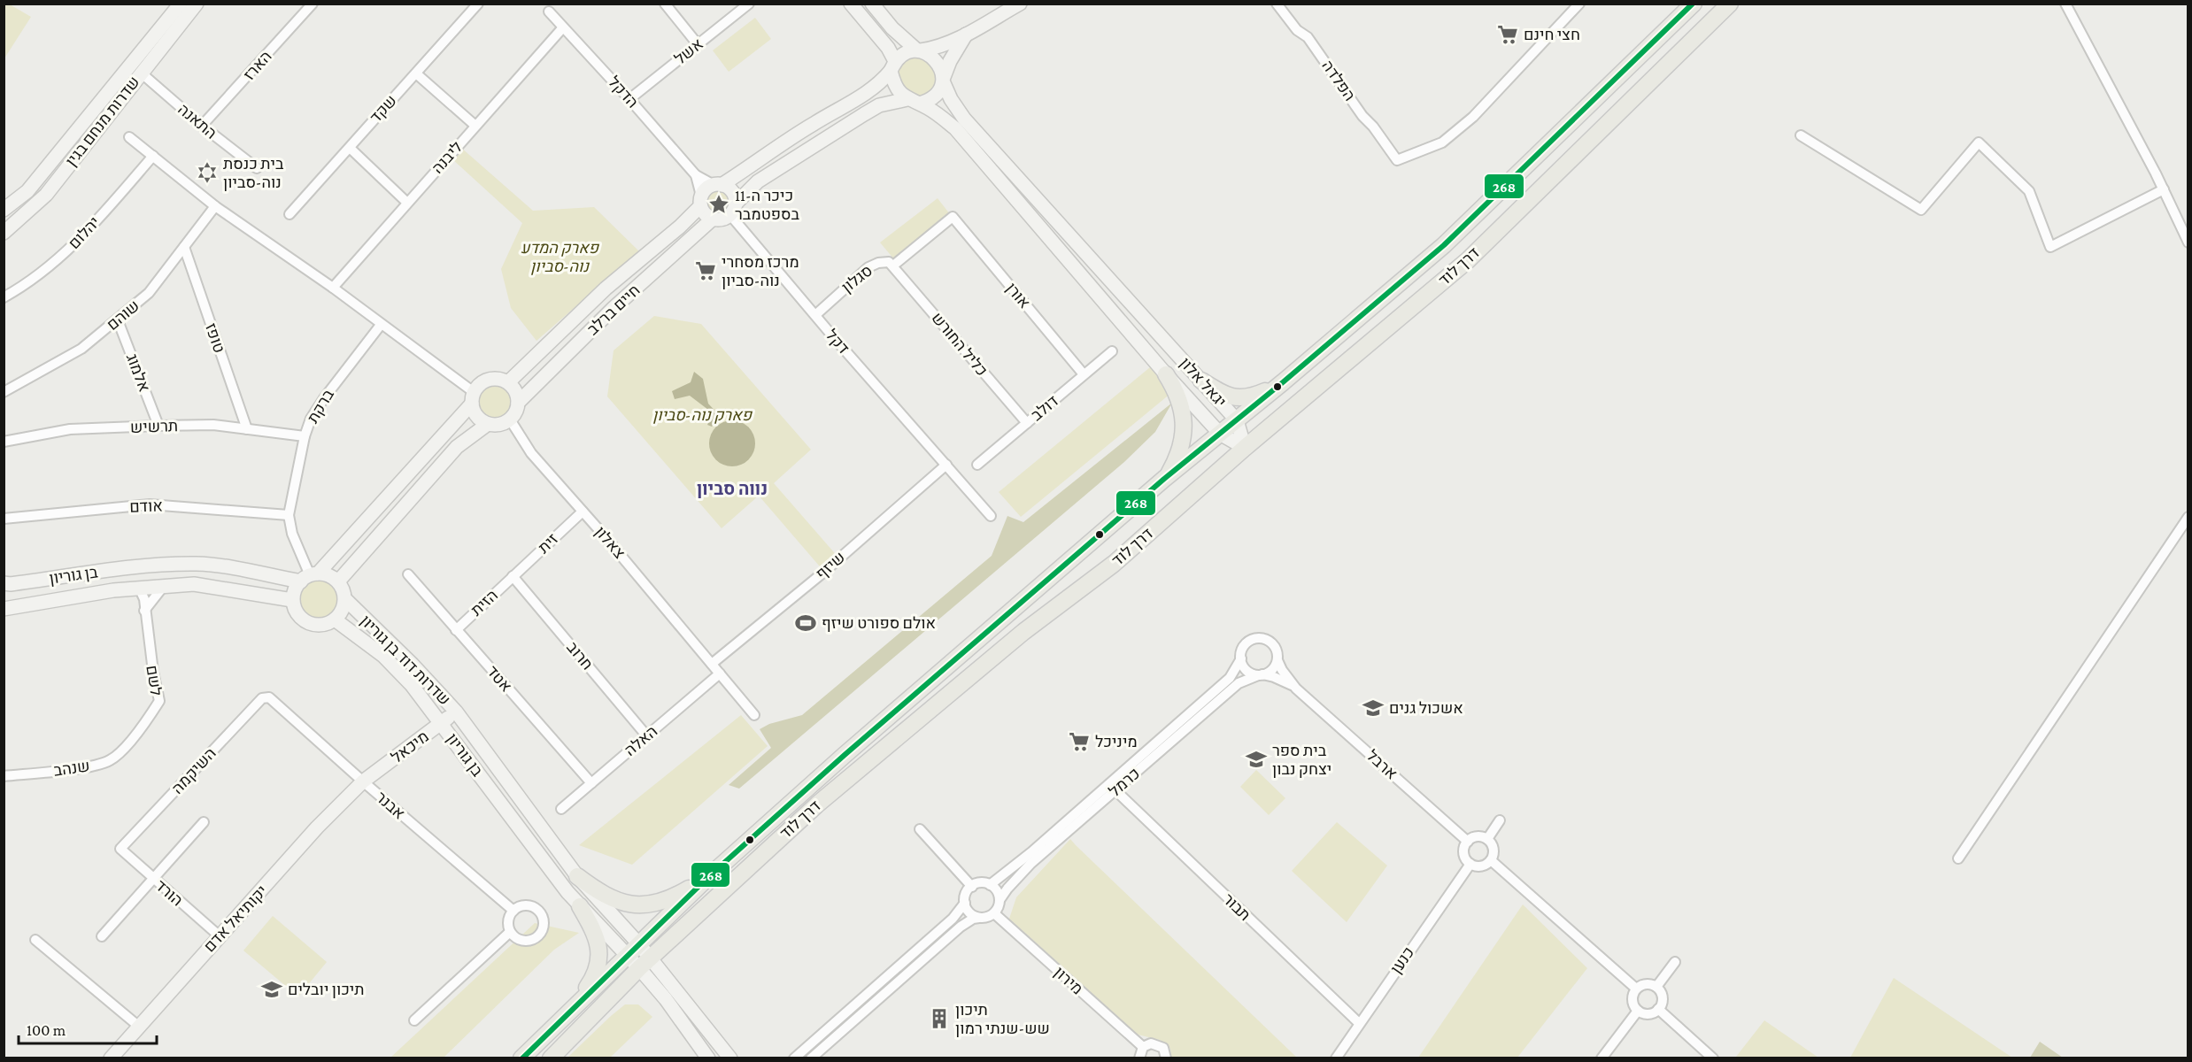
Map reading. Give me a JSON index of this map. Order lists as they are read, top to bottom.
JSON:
{
  "streets": {
    "main road": ["דרך לוד"],
    "street": [
      "אשל",
      "הארז",
      "הפלדה",
      "הדקל",
      "שקד",
      "שדרות מנחם בגין",
      "התאנה",
      "ליבנה",
      "יהלום",
      "סגלון",
      "אורן",
      "חיים ברלב",
      "שוהם",
      "טופז",
      "דקל",
      "כליל החורש",
      "אלמוג",
      "יגאל אלון",
      "ברקת",
      "דולב",
      "תרשיש",
      "אודם",
      "צאלון",
      "זית",
      "שיזף",
      "בן גוריון",
      "הזית",
      "חרוב",
      "שדרות דוד בן גוריון",
      "אטד",
      "לשם",
      "האלה",
      "מיכאל",
      "ארבל",
      "שנהב",
      "השיקמה",
      "כרמל",
      "אבנר",
      "הורד",
      "תבור",
      "יקותיאל אדם",
      "כנען",
      "מירון"
    ]
  },
  "crossings": [
    ["אשל", "הדקל"],
    ["הארז", "התאנה"],
    ["הדקל", "ליבנה"],
    ["הדקל", "חיים ברלב"],
    ["הדקל", "דקל"],
    ["שדרות מנחם בגין", "התאנה"],
    ["דרך לוד", "יגאל אלון"],
    ["דרך לוד", "בן גוריון"],
    ["דרך לוד", "שדרות דוד בן גוריון"],
    ["סגלון", "אורן"],
    ["סגלון", "דקל"],
    ["סגלון", "כליל החורש"],
    ["אורן", "דולב"],
    ["חיים ברלב", "דקל"],
    ["חיים ברלב", "צאלון"],
    ["שוהם", "טופז"],
    ["שוהם", "אלמוג"],
    ["טופז", "תרשיש"],
    ["דקל", "שיזף"],
    ["כליל החורש", "דולב"],
    ["אלמוג", "תרשיש"],
    ["ברקת", "תרשיש"],
    ["ברקת", "אודם"],
    ["ברקת", "בן גוריון"],
    ["ברקת", "שדרות דוד בן גוריון"],
    ["צאלון", "זית"],
    ["צאלון", "שיזף"],
    ["צאלון", "האלה"],
    ["זית", "הזית"],
    ["זית", "חרוב"],
    ["בן גוריון", "שדרות דוד בן גוריון"],
    ["בן גוריון", "מיכאל"],
    ["הזית", "חרוב"],
    ["הזית", "אטד"],
    ["חרוב", "האלה"],
    ["שדרות דוד בן גוריון", "מיכאל"],
    ["אטד", "האלה"],
    ["לשם", "שנהב"],
    ["מיכאל", "אבנר"],
    ["מיכאל", "יקותיאל אדם"],
    ["ארבל", "כרמל"],
    ["ארבל", "כנען"],
    ["השיקמה", "אבנר"],
    ["השיקמה", "הורד"],
    ["כרמל", "תבור"],
    ["כרמל", "מירון"],
    ["אבנר", "יקותיאל אדם"],
    ["הורד", "יקותיאל אדם"],
    ["תבור", "כנען"]
  ],
  "districts": ["נווה סביון"],
  "parks": ["פארק המדע נוה-סביון", "פארק נוה-סביון"],
  "places": {
    "supermarket": ["חצי חינם", "מרכז מסחרי נוה-סביון", "מיניכל"],
    "synagogue": ["בית כנסת נוה-סביון"],
    "place": ["כיכר ה-11 בספטמבר"],
    "sports": ["אולם ספורט שיזף"],
    "school or university": ["אשכול גנים", "בית ספר יצחק נבון", "תיכון יובלים"],
    "building": ["תיכון שש-שנתי רמון"]
  },
  "lines": ["transit line 268"],
  "scale_bar": "100 m"
}
